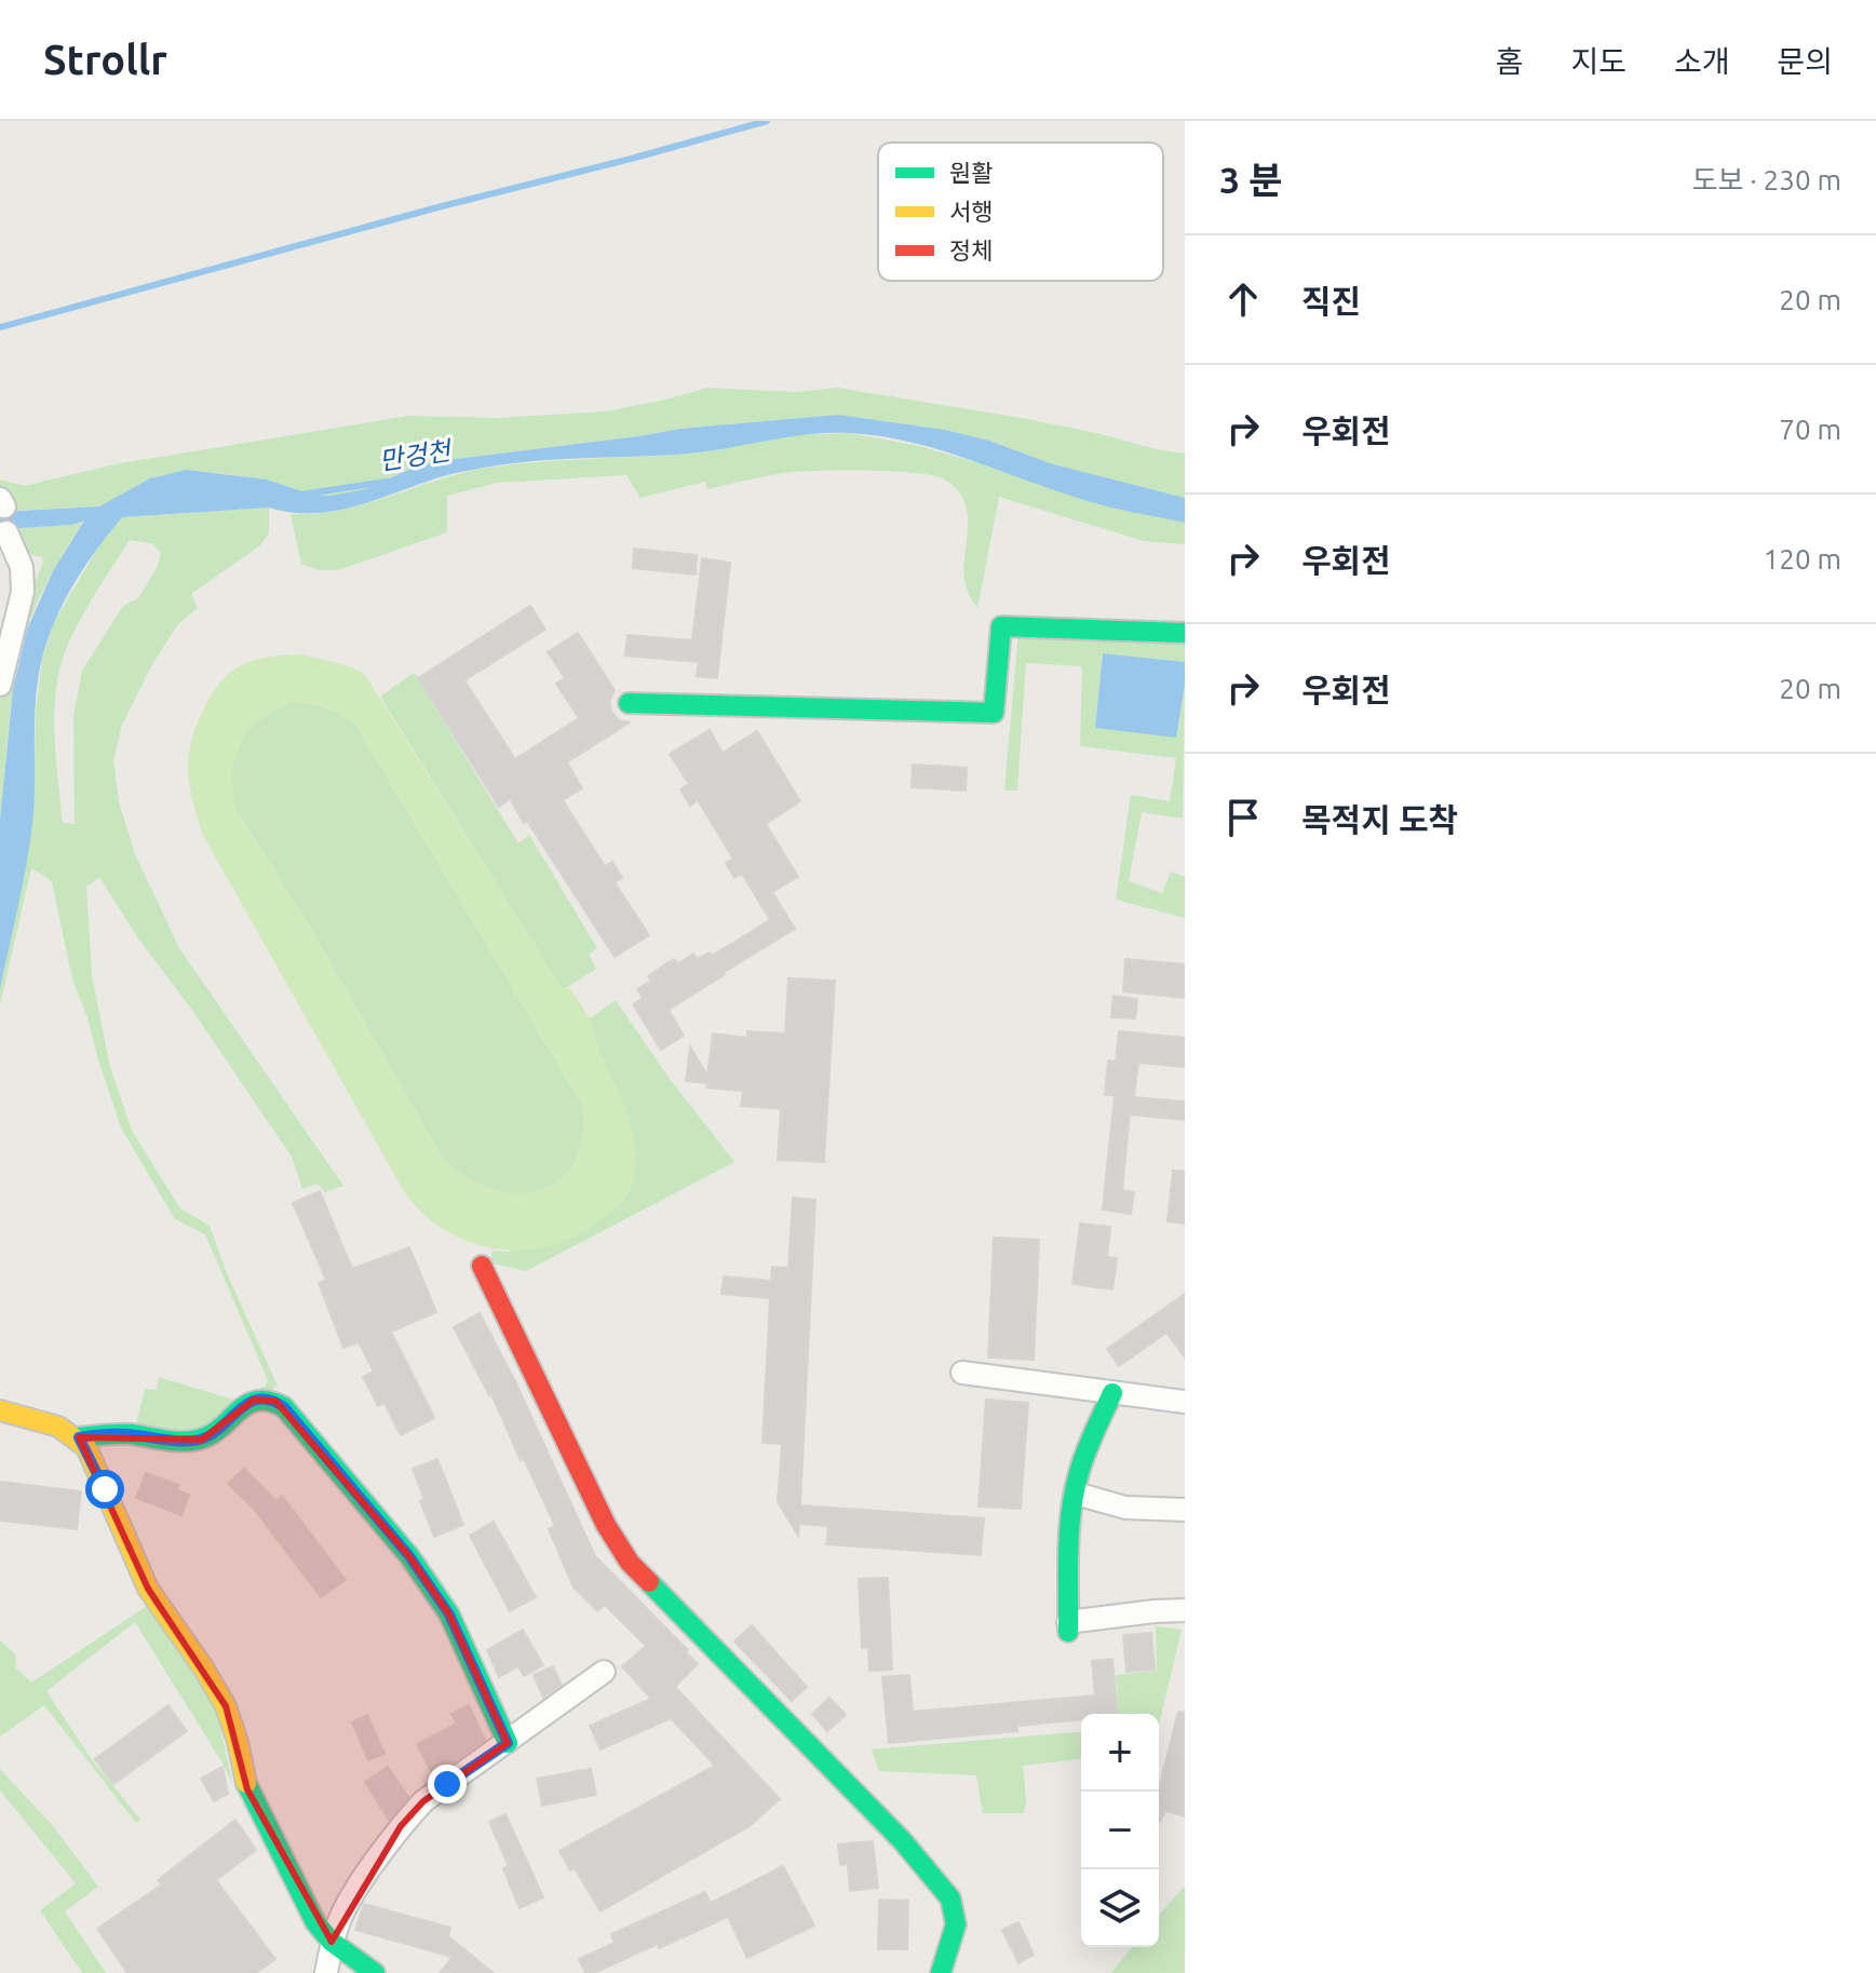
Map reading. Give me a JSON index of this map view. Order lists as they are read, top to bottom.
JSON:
{
  "water": ["만겅천"],
  "legend": ["원활", "서행", "정체"],
  "page": {
    "header": "Strollr",
    "nav": [
      "홈",
      "지도",
      "소개",
      "문의"
    ],
    "heading": ["3 분", "도보 · 230 m"],
    "list": [
      ["직진", "20 m"],
      ["우회전", "70 m"],
      ["우회전", "120 m"],
      ["우회전", "20 m"],
      "목적지 도착"
    ],
    "map_buttons": ["+", "−"]
  }
}
